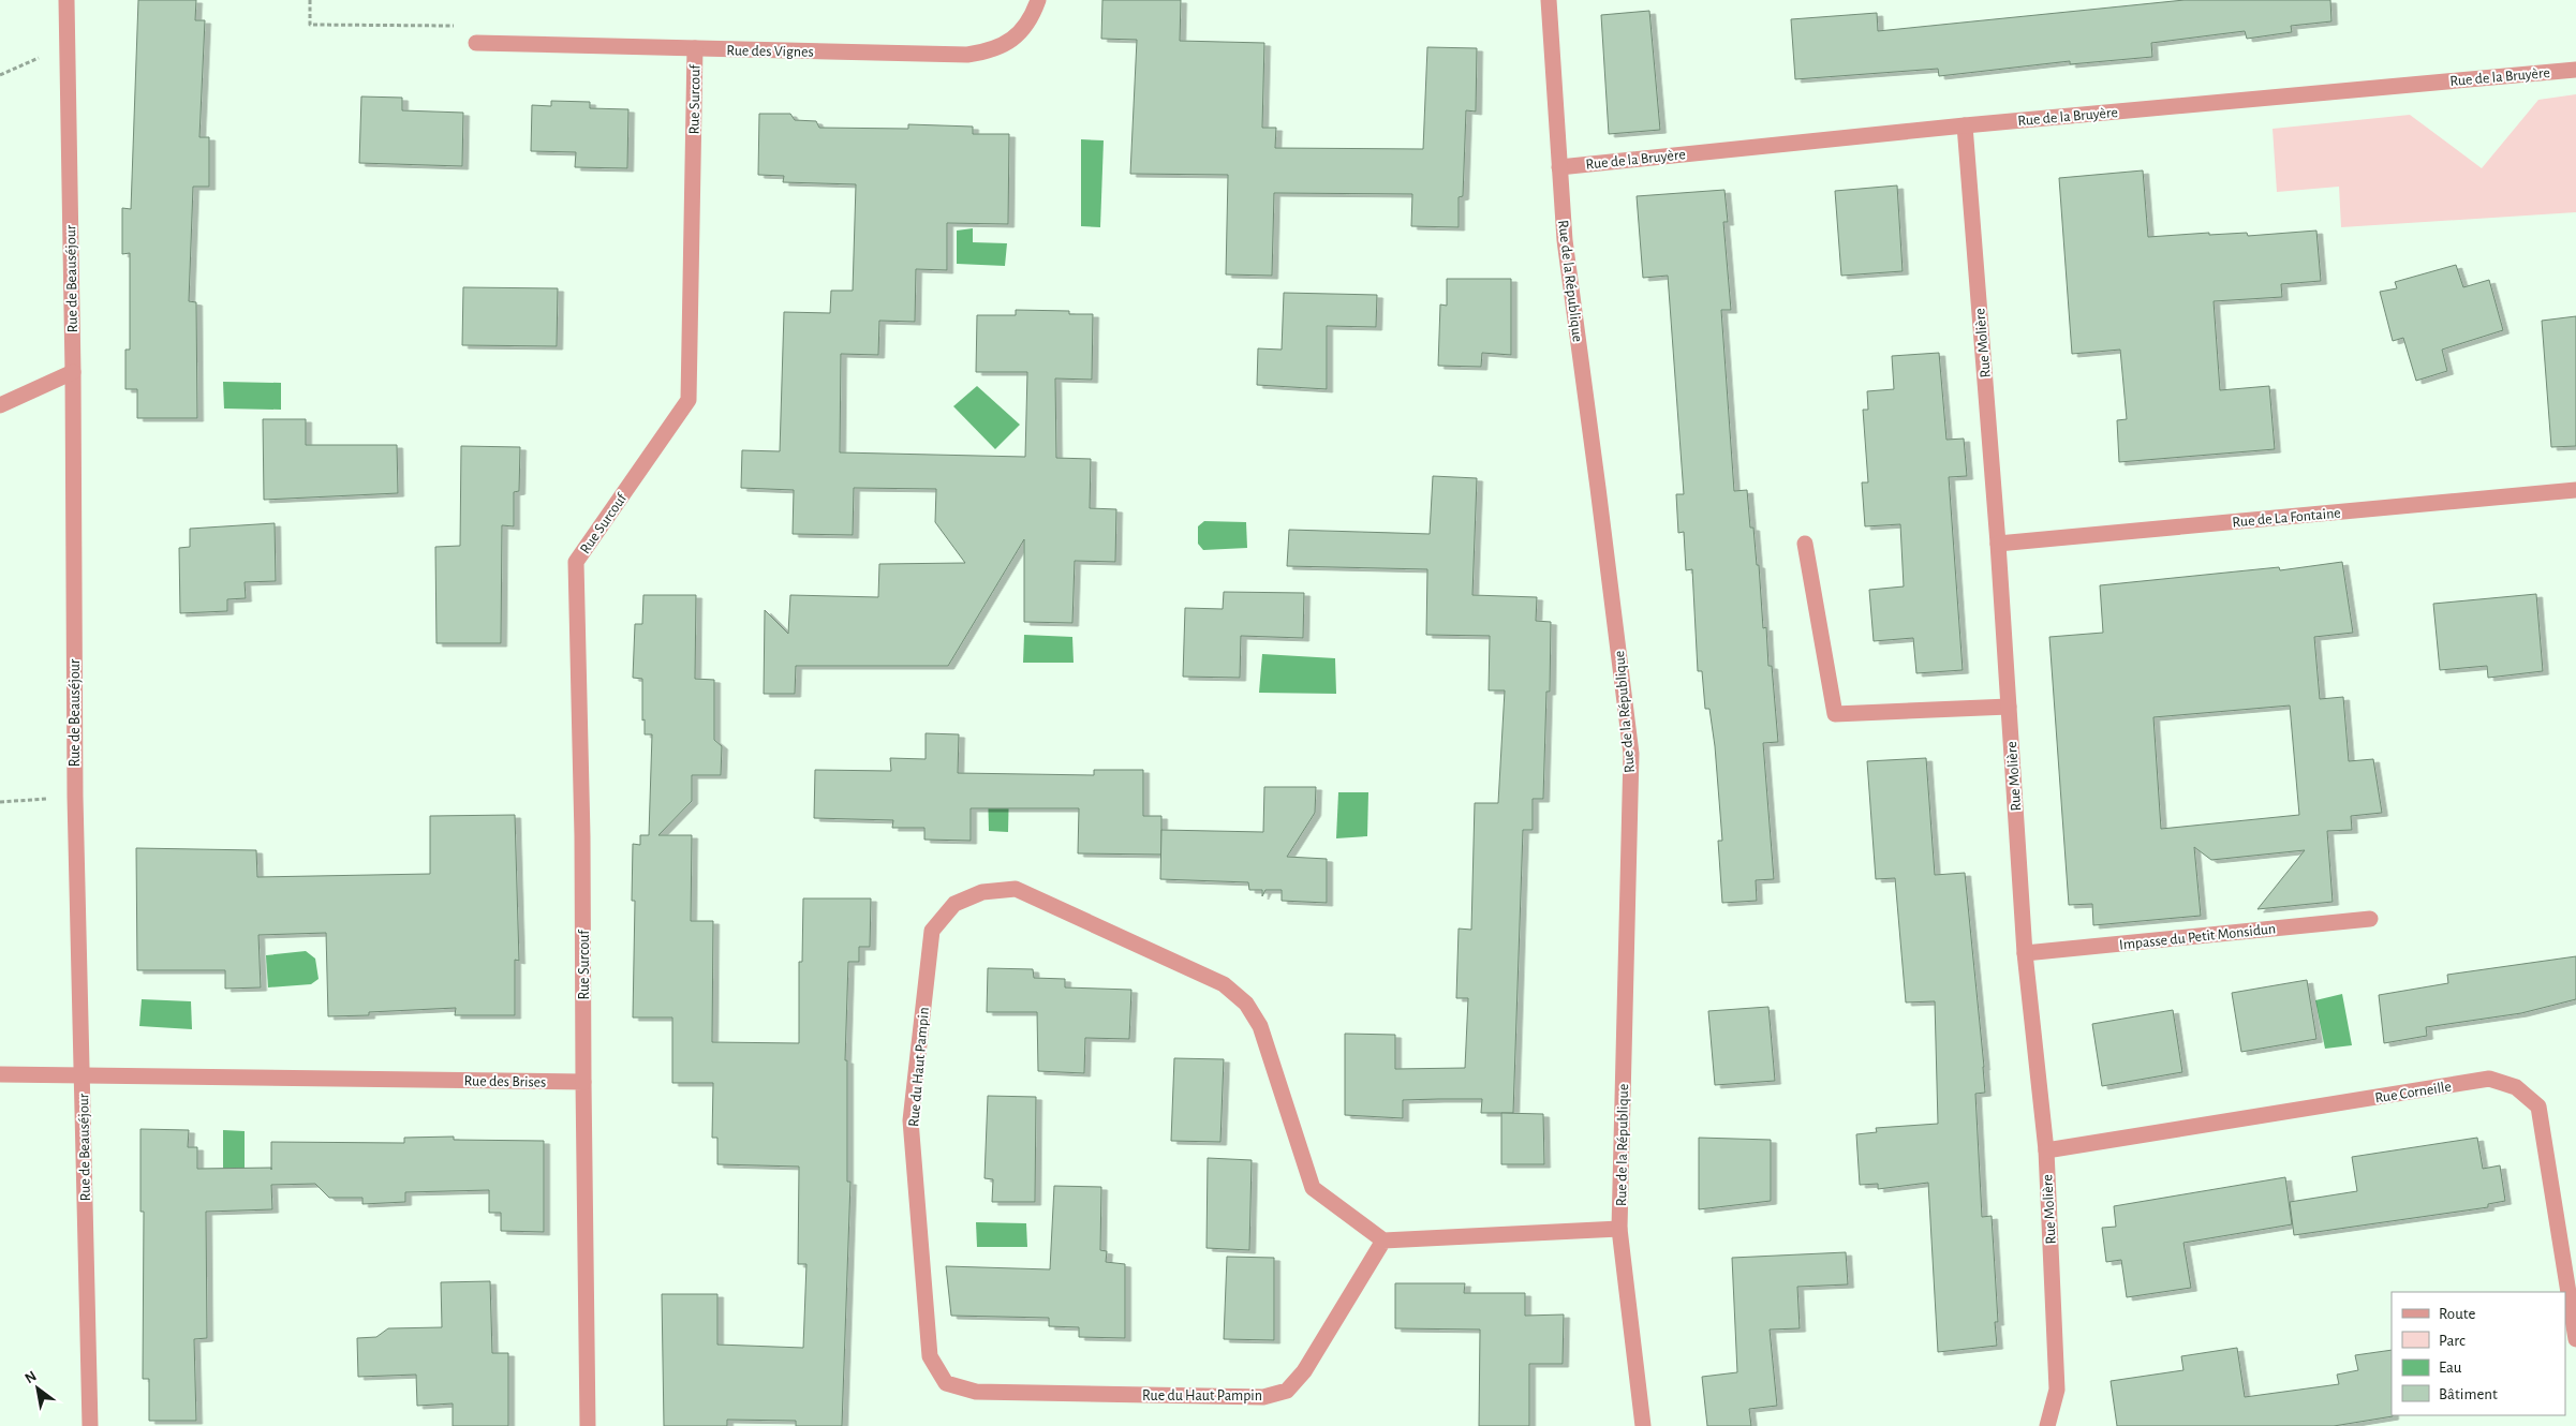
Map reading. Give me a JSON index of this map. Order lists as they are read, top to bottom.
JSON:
{
  "streets": {
    "street": [
      "Rue des Vignes",
      "Rue de la Bruyère",
      "Rue Surcouf",
      "Rue de Beauséjour",
      "Rue de la République",
      "Rue Molière",
      "Rue de La Fontaine",
      "Impasse du Petit Monsidun",
      "Rue du Haut Pampin",
      "Rue des Brises",
      "Rue Corneille"
    ]
  },
  "crossings": [
    ["Rue des Vignes", "Rue Surcouf"],
    ["Rue de la Bruyère", "Rue de la République"],
    ["Rue de la Bruyère", "Rue Molière"],
    ["Rue Surcouf", "Rue des Brises"],
    ["Rue de Beauséjour", "Rue des Brises"],
    ["Rue Molière", "Rue de La Fontaine"],
    ["Rue Molière", "Impasse du Petit Monsidun"],
    ["Rue Molière", "Rue Corneille"]
  ],
  "legend": [
    "Route",
    "Parc",
    "Eau",
    "Bâtiment"
  ],
  "north": "top left"
}
